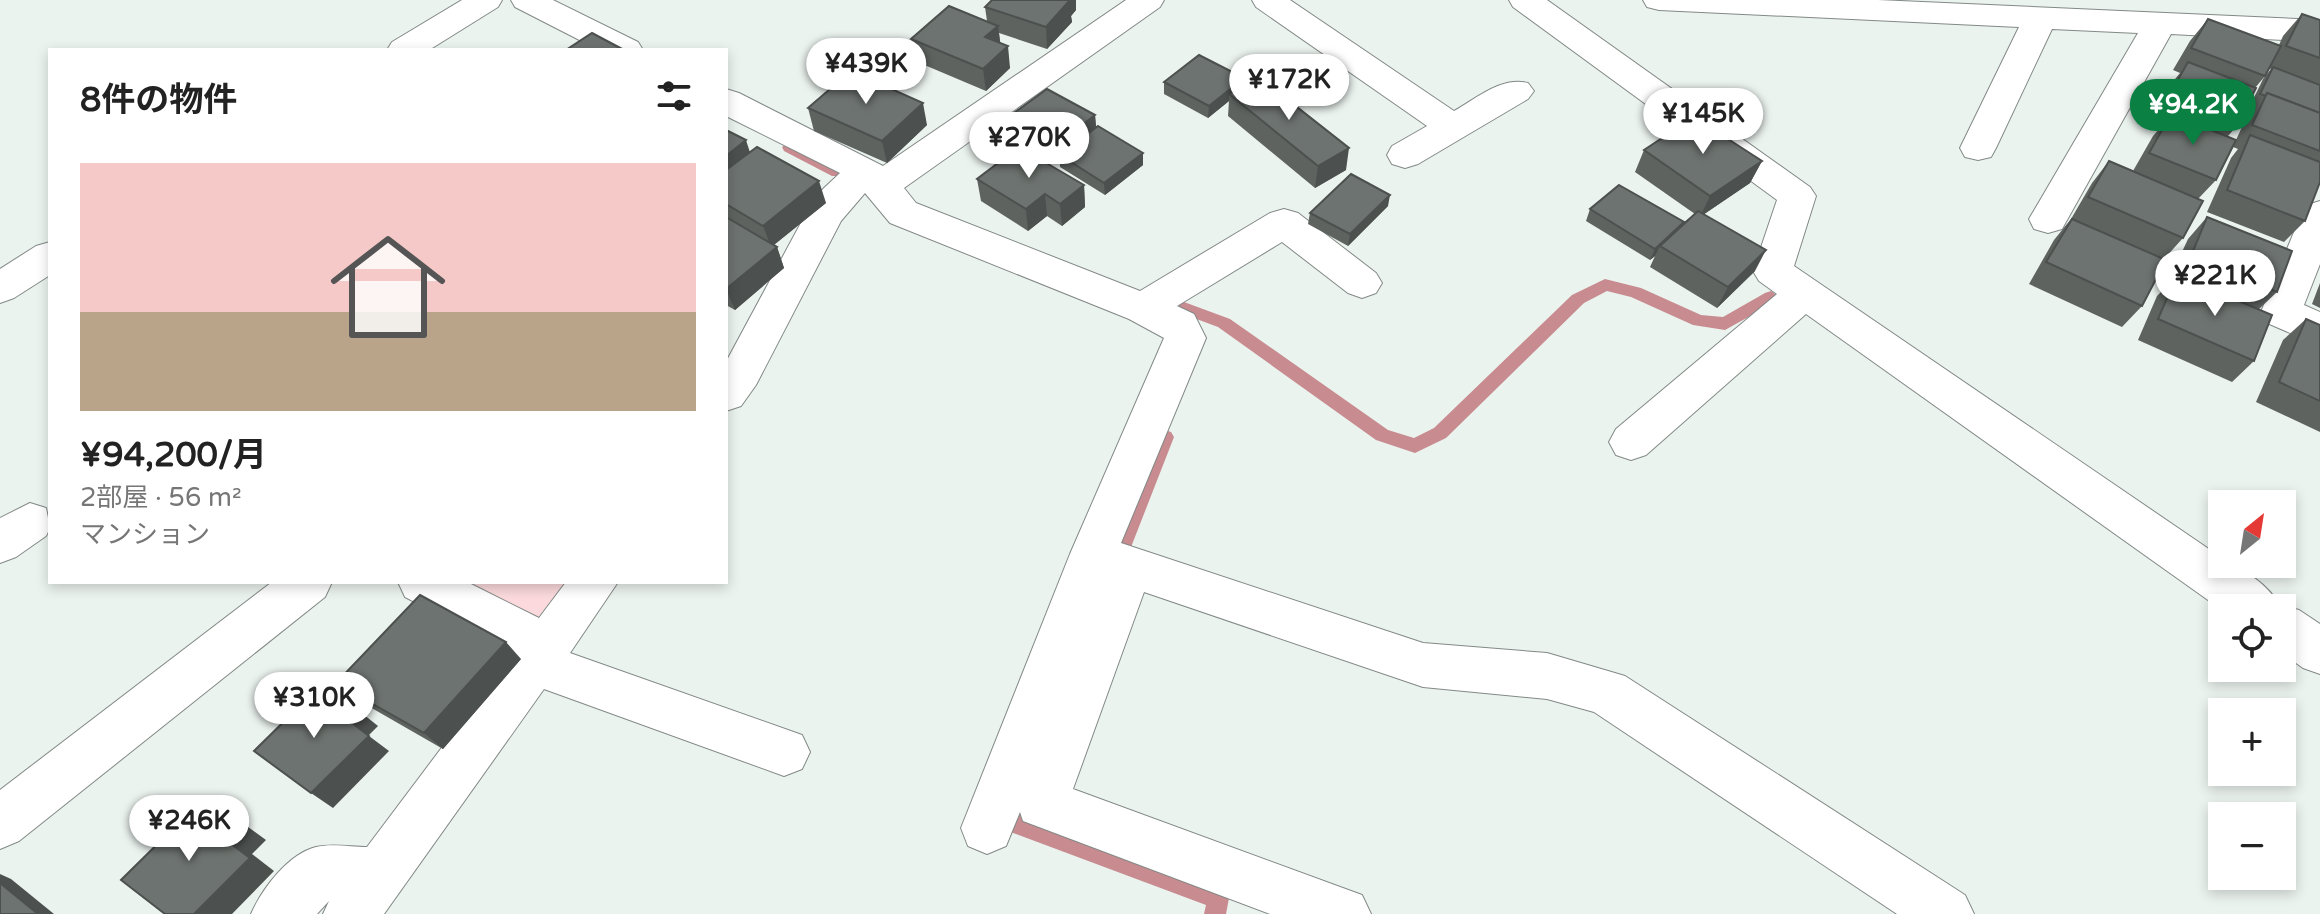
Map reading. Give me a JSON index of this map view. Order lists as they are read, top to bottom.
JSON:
{
  "north": "top right",
  "page": {
    "price": [
      "¥439K",
      "¥172K",
      "¥94.2K",
      "¥145K",
      "¥270K",
      "¥221K",
      "¥310K",
      "¥246K"
    ],
    "heading": "8件の物件",
    "list": [
      {
        "name": "¥94,200/月",
        "note": "2部屋 · 56 m² · マンション"
      }
    ],
    "map_buttons": ["+", "−"]
  }
}
